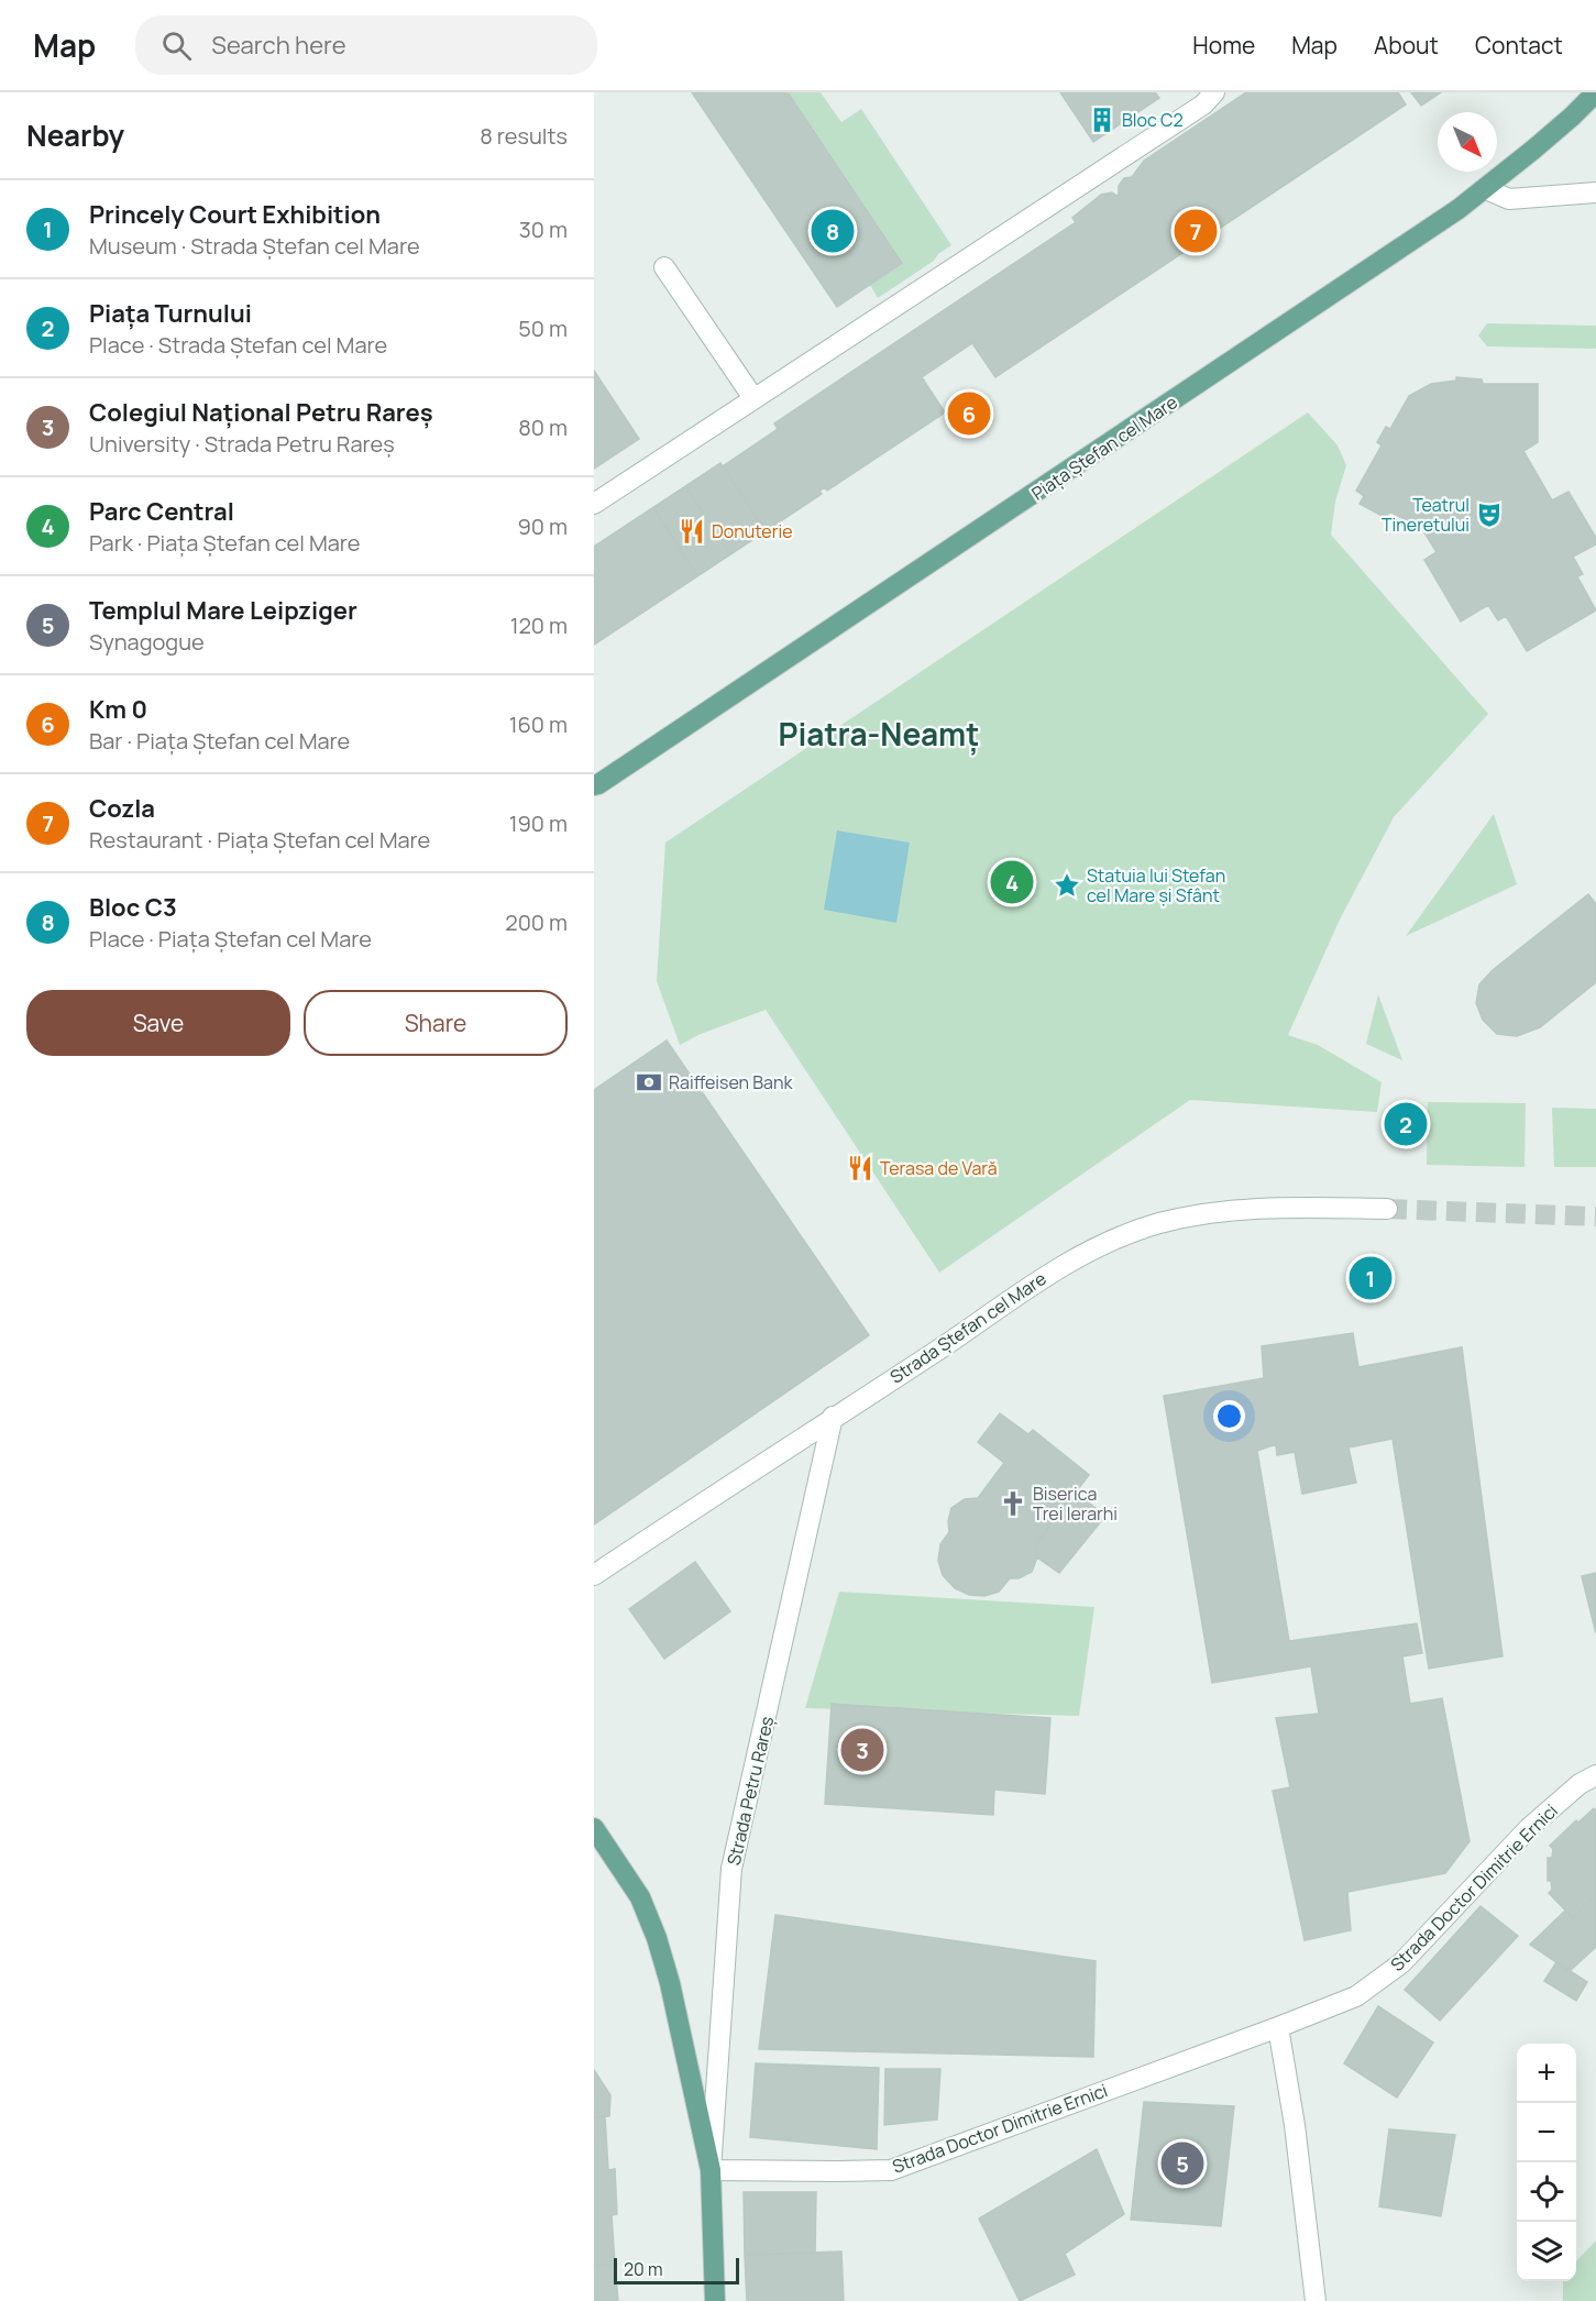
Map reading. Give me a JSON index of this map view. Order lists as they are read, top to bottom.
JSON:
{
  "streets": {
    "main road": ["Piața Ștefan cel Mare", "Strada Petru Rareș"],
    "street": ["Strada Ștefan cel Mare", "Strada Doctor Dimitrie Ernici"]
  },
  "crossings": [
    ["Strada Ștefan cel Mare", "Strada Petru Rareș"],
    ["Strada Petru Rareș", "Strada Doctor Dimitrie Ernici"]
  ],
  "districts": ["Piatra-Neamț"],
  "places": {
    "building": ["Bloc C2"],
    "theatre": ["Teatrul Tineretului"],
    "restaurant": ["Donuterie", "Terasa de Vară"],
    "place": ["Statuia lui Stefan cel Mare și Sfânt"],
    "bank": ["Raiffeisen Bank"],
    "church": ["Biserica Trei Ierarhi"]
  },
  "scale_bar": "20 m",
  "north": "bottom right",
  "page": {
    "header": "Map",
    "search": "Search here",
    "nav": [
      "Home",
      "Map",
      "About",
      "Contact"
    ],
    "heading": ["Nearby", "8 results"],
    "list": [
      {
        "mark": "1",
        "name": "Princely Court Exhibition",
        "note": "Museum · Strada Ștefan cel Mare",
        "value": "30 m"
      },
      {
        "mark": "2",
        "name": "Piața Turnului",
        "note": "Place · Strada Ștefan cel Mare",
        "value": "50 m"
      },
      {
        "mark": "3",
        "name": "Colegiul Național Petru Rareș",
        "note": "University · Strada Petru Rareș",
        "value": "80 m"
      },
      {
        "mark": "4",
        "name": "Parc Central",
        "note": "Park · Piața Ștefan cel Mare",
        "value": "90 m"
      },
      {
        "mark": "5",
        "name": "Templul Mare Leipziger",
        "note": "Synagogue",
        "value": "120 m"
      },
      {
        "mark": "6",
        "name": "Km 0",
        "note": "Bar · Piața Ștefan cel Mare",
        "value": "160 m"
      },
      {
        "mark": "7",
        "name": "Cozla",
        "note": "Restaurant · Piața Ștefan cel Mare",
        "value": "190 m"
      },
      {
        "mark": "8",
        "name": "Bloc C3",
        "note": "Place · Piața Ștefan cel Mare",
        "value": "200 m"
      }
    ],
    "pins": [
      "7",
      "8",
      "6",
      "4",
      "2",
      "1",
      "3",
      "5"
    ],
    "buttons": ["Save", "Share"],
    "map_buttons": ["+", "−"],
    "scale": "20 m"
  }
}
